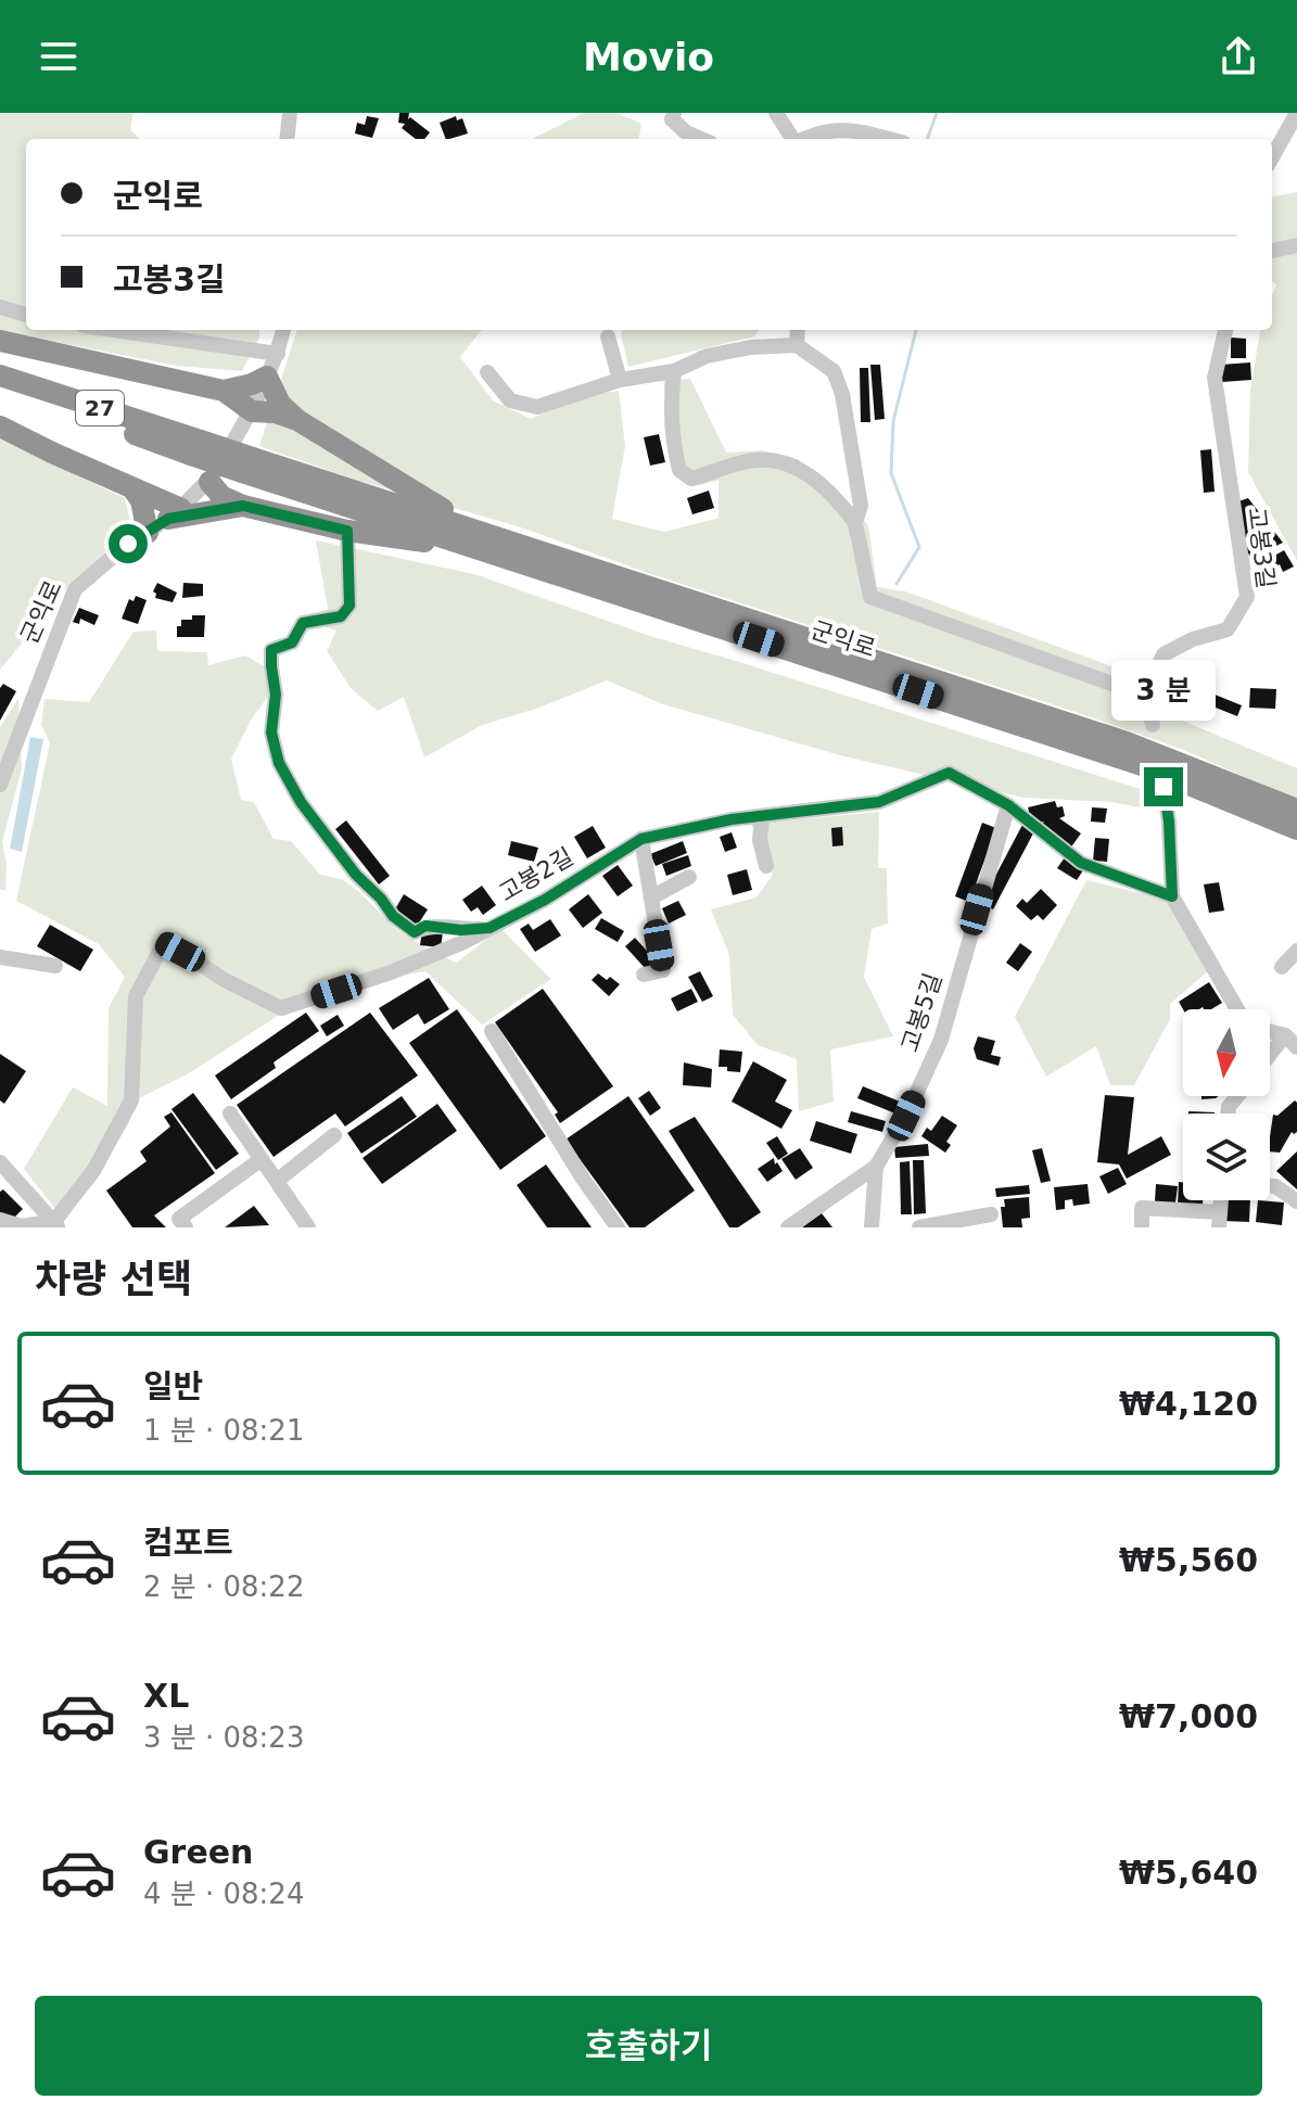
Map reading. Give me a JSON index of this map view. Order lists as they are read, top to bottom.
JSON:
{
  "streets": {
    "highway": ["27", "군익로"],
    "street": ["고봉3길", "고봉2길", "고봉5길"]
  },
  "crossings": [
    ["고봉2길", "고봉5길"]
  ],
  "north": "bottom",
  "page": {
    "header": "Movio",
    "banner": ["군익로", "고봉3길"],
    "bubble": "3 분",
    "heading": "차량 선택",
    "list": [
      {
        "name": "일반",
        "note": "1 분 · 08:21",
        "value": "₩4,120"
      },
      {
        "name": "컴포트",
        "note": "2 분 · 08:22",
        "value": "₩5,560"
      },
      {
        "name": "XL",
        "note": "3 분 · 08:23",
        "value": "₩7,000"
      },
      {
        "name": "Green",
        "note": "4 분 · 08:24",
        "value": "₩5,640"
      }
    ],
    "buttons": "호출하기"
  }
}
